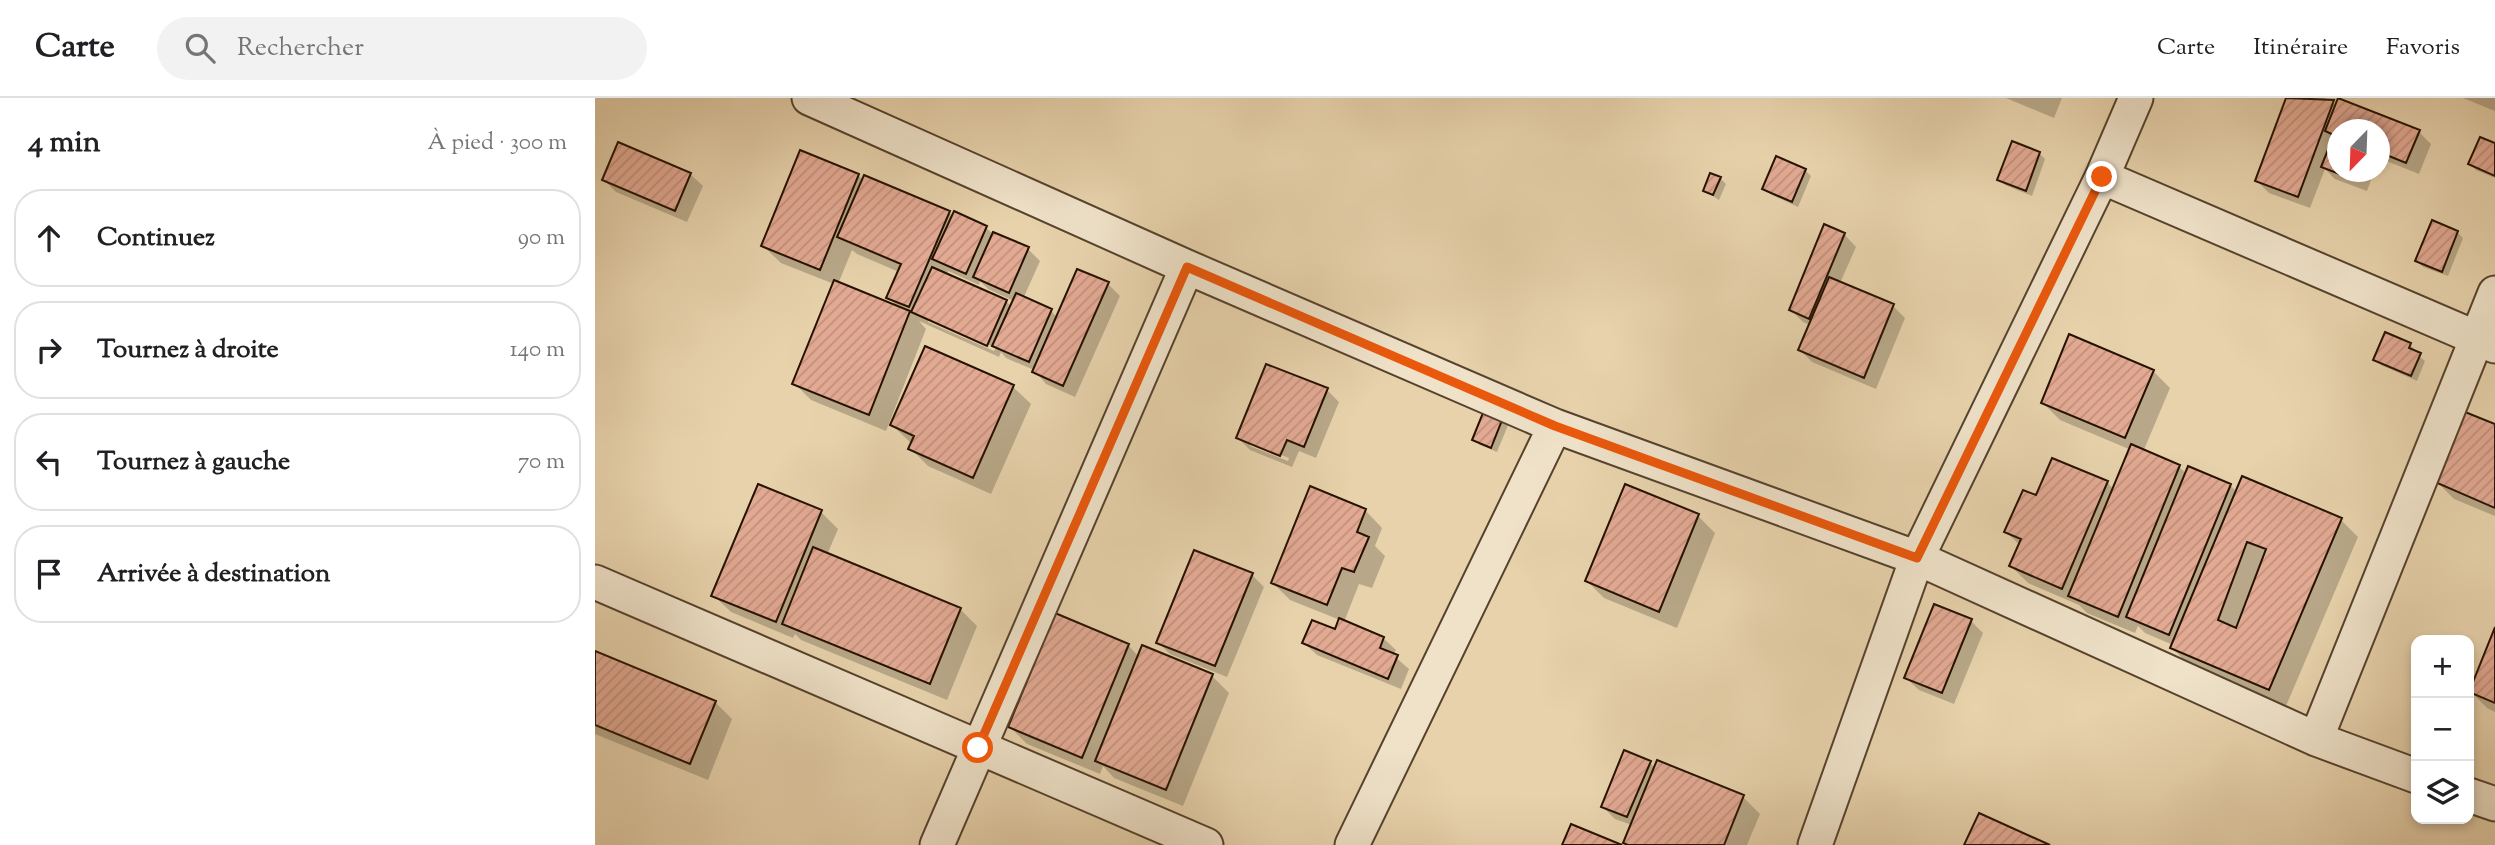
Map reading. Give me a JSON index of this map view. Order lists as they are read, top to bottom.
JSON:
{
  "north": "bottom left",
  "page": {
    "header": "Carte",
    "search": "Rechercher",
    "nav": ["Carte", "Itinéraire", "Favoris"],
    "heading": ["4 min", "À pied · 300 m"],
    "list": [
      ["Continuez", "90 m"],
      ["Tournez à droite", "140 m"],
      ["Tournez à gauche", "70 m"],
      "Arrivée à destination"
    ],
    "map_buttons": ["+", "−"]
  }
}
